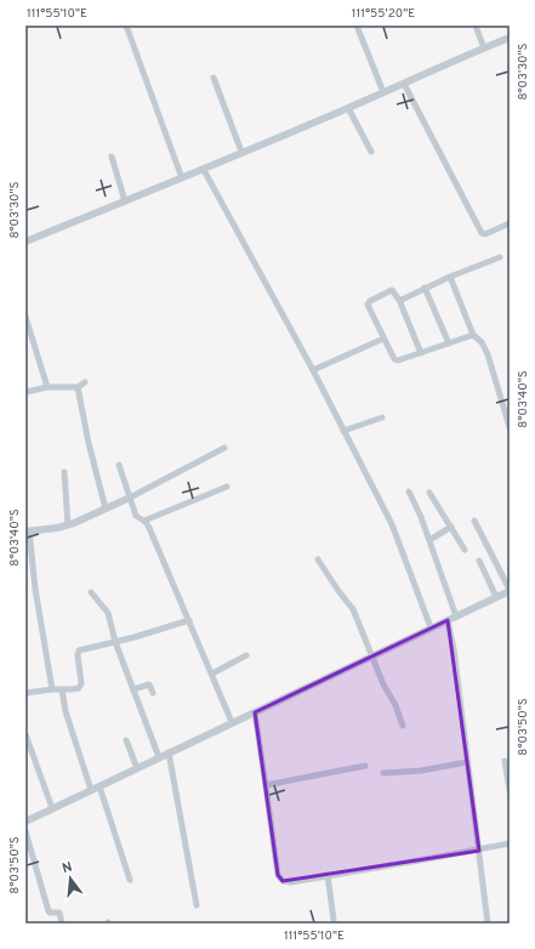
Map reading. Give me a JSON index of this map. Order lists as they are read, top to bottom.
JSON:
{
  "north": "top",
  "coordinates": [
    "111°55'10\"E",
    "111°55'20\"E",
    "8°03'30\"S",
    "8°03'40\"S",
    "8°03'50\"S"
  ]
}
